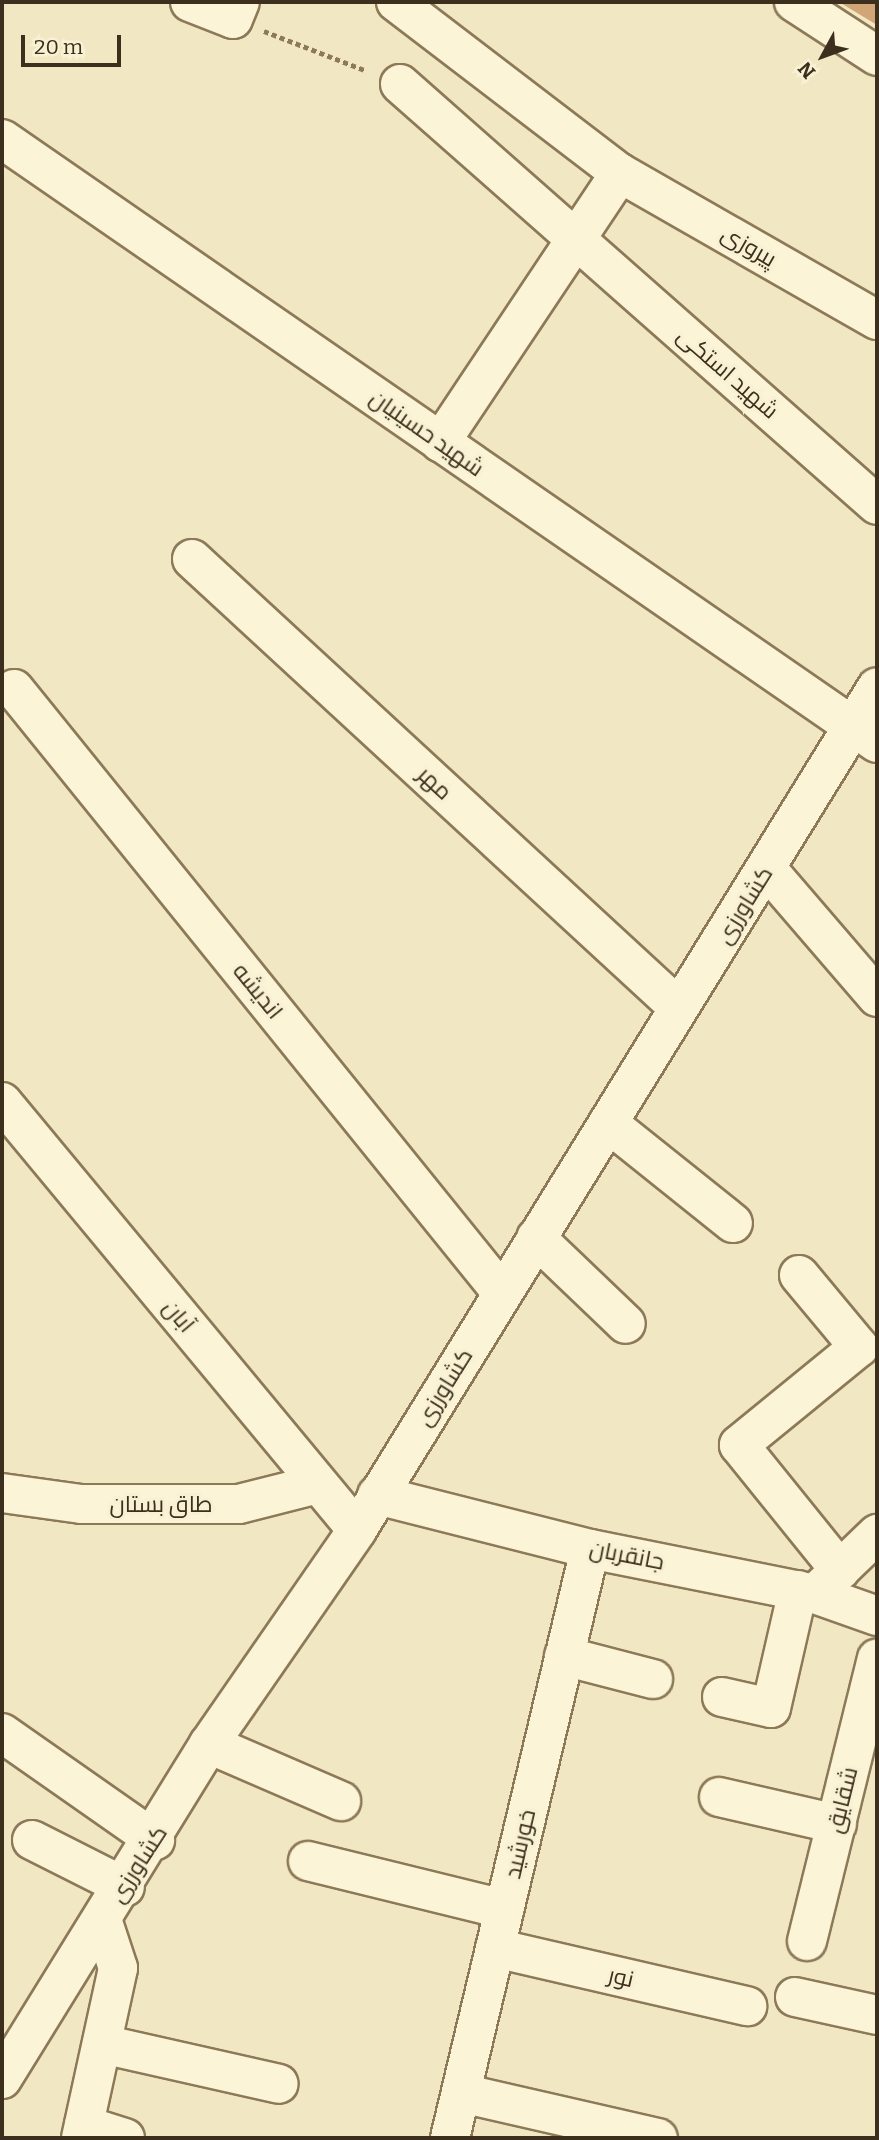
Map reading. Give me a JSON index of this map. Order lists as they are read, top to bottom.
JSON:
{
  "streets": {
    "street": [
      "پیروزی",
      "شهید استکی",
      "شهید حسینیان",
      "مهر",
      "کشاورزی",
      "اندیشه",
      "آبان",
      "طاق بستان",
      "جانقربان",
      "شقایق",
      "خورشید",
      "نور"
    ]
  },
  "crossings": [
    ["شهید حسینیان", "کشاورزی"],
    ["مهر", "کشاورزی"],
    ["کشاورزی", "اندیشه"],
    ["کشاورزی", "آبان"],
    ["کشاورزی", "جانقربان"],
    ["آبان", "طاق بستان"],
    ["جانقربان", "خورشید"],
    ["خورشید", "نور"]
  ],
  "scale_bar": "20 m",
  "north": "bottom left"
}
